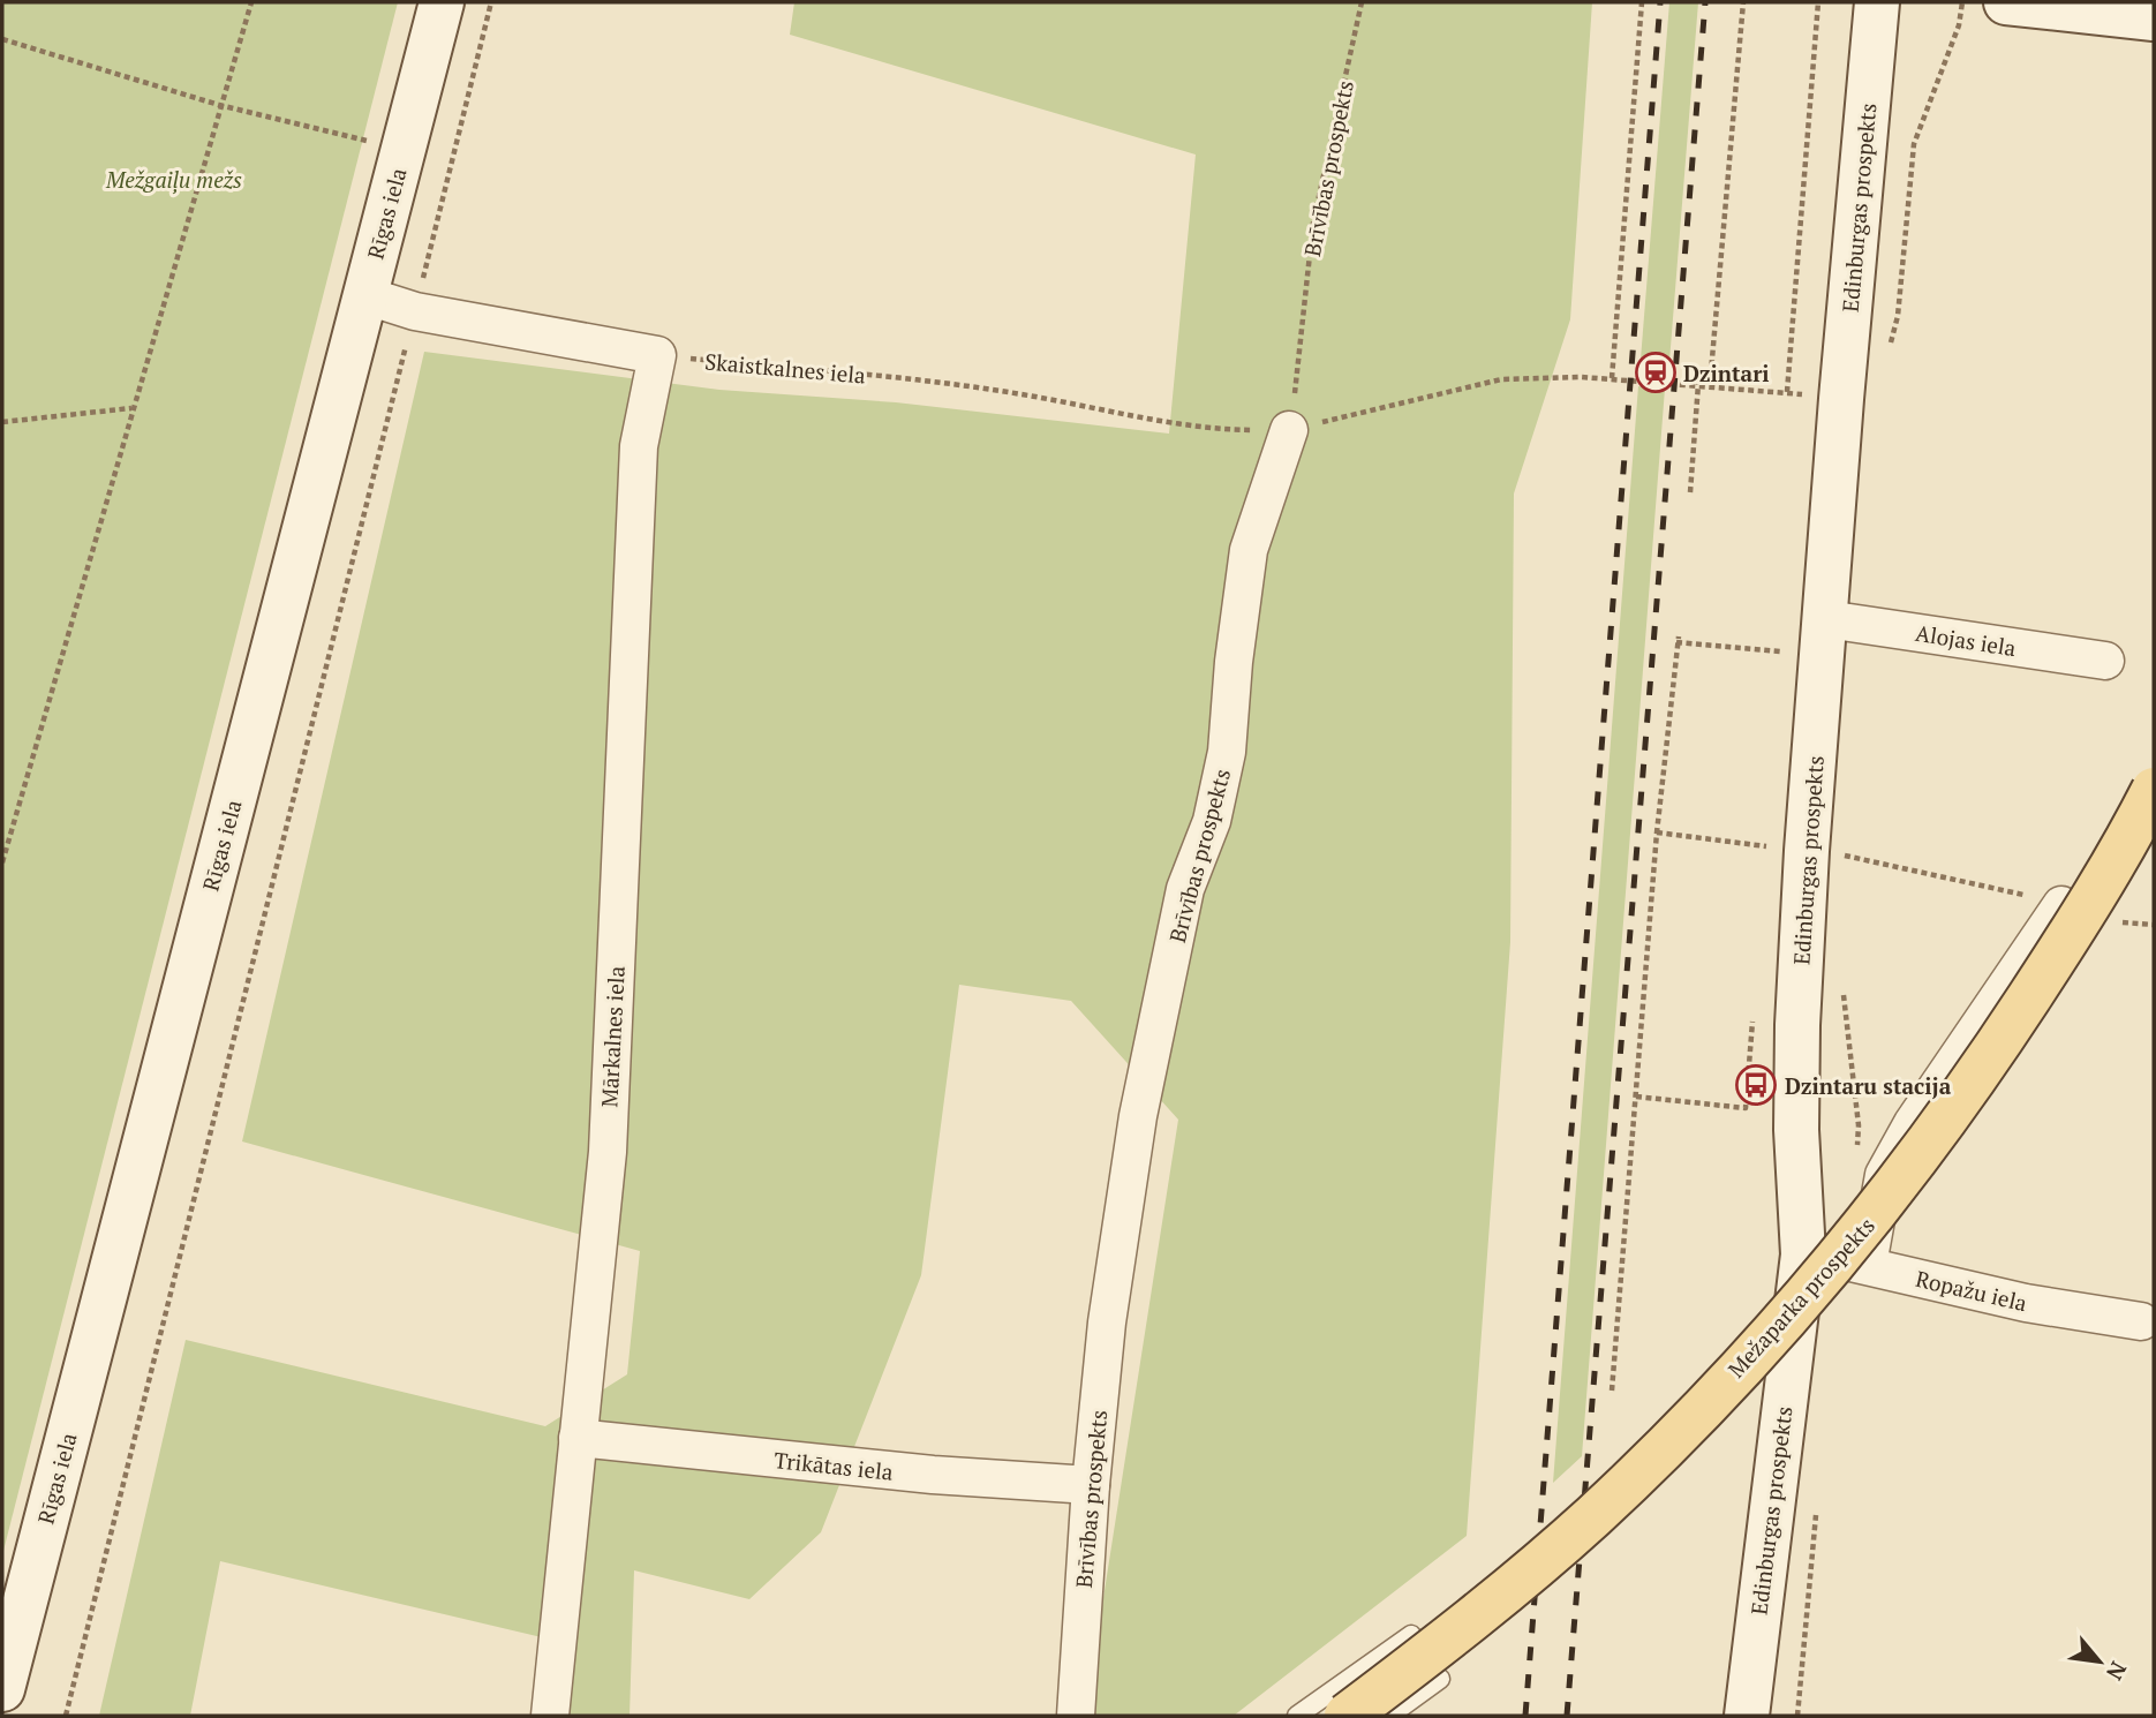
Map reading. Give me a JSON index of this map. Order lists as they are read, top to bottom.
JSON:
{
  "streets": {
    "main road": ["Mežaparka prospekts"],
    "street": [
      "Brīvības prospekts",
      "Edinburgas prospekts",
      "Rīgas iela",
      "Alojas iela",
      "Mārkalnes iela",
      "Ropažu iela",
      "Trikātas iela"
    ],
    "path": ["Skaistkalnes iela"]
  },
  "crossings": [
    ["Brīvības prospekts", "Skaistkalnes iela"],
    ["Brīvības prospekts", "Trikātas iela"],
    ["Edinburgas prospekts", "Skaistkalnes iela"],
    ["Edinburgas prospekts", "Alojas iela"],
    ["Edinburgas prospekts", "Ropažu iela"],
    ["Skaistkalnes iela", "Mārkalnes iela"],
    ["Mārkalnes iela", "Trikātas iela"]
  ],
  "parks": ["Mežgaiļu mežs"],
  "places": {
    "station": ["Dzintari"],
    "bus stop": ["Dzintaru stacija"]
  },
  "north": "bottom right"
}
